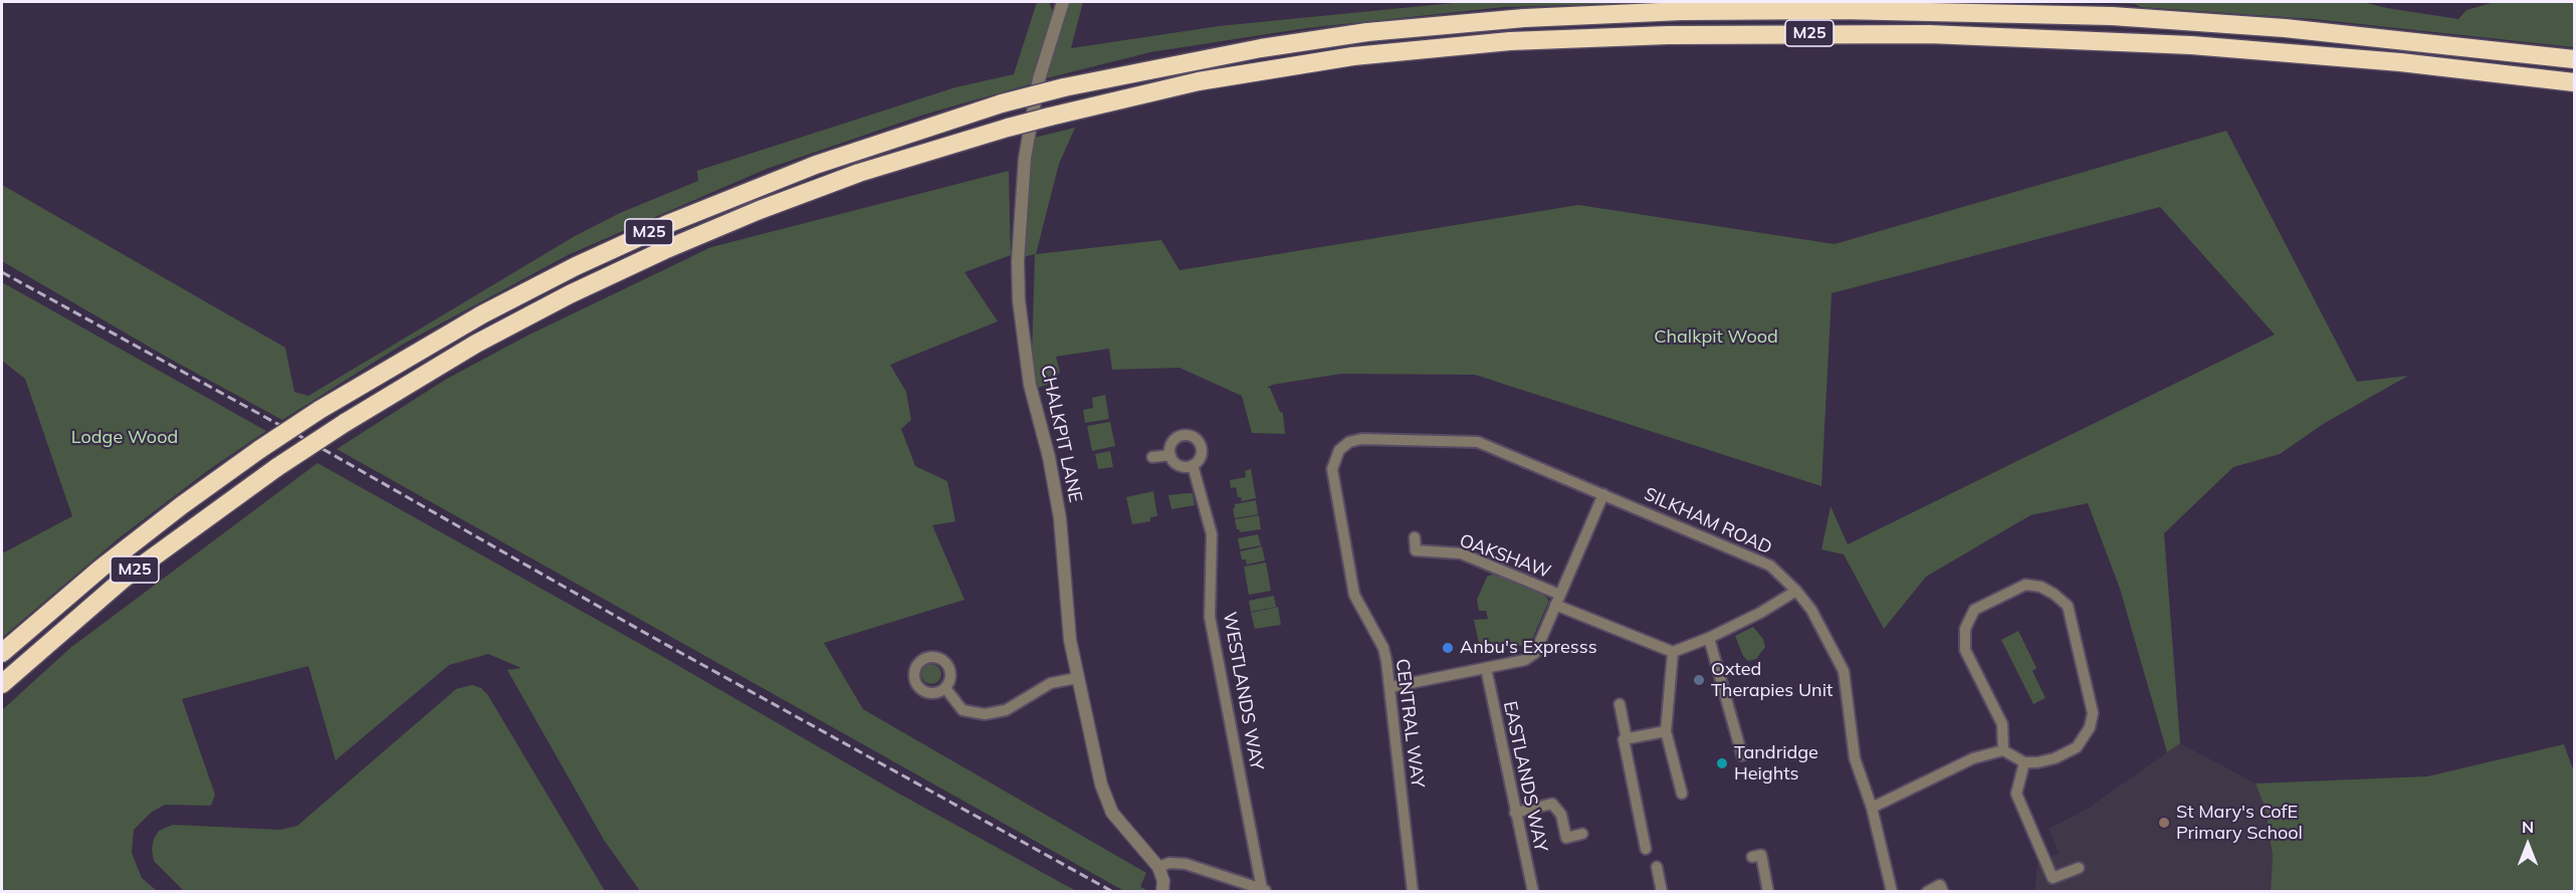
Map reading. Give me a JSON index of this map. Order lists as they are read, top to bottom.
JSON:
{
  "streets": {
    "highway": ["M25"],
    "street": [
      "CHALKPIT LANE",
      "SILKHAM ROAD",
      "OAKSHAW",
      "WESTLANDS WAY",
      "CENTRAL WAY",
      "EASTLANDS WAY"
    ]
  },
  "crossings": [
    ["SILKHAM ROAD", "CENTRAL WAY"]
  ],
  "parks": ["Chalkpit Wood", "Lodge Wood"],
  "places": [
    "Anbu's Expresss",
    "Oxted Therapies Unit",
    "Tandridge Heights",
    "St Mary's CofE Primary School"
  ],
  "north": "top"
}
